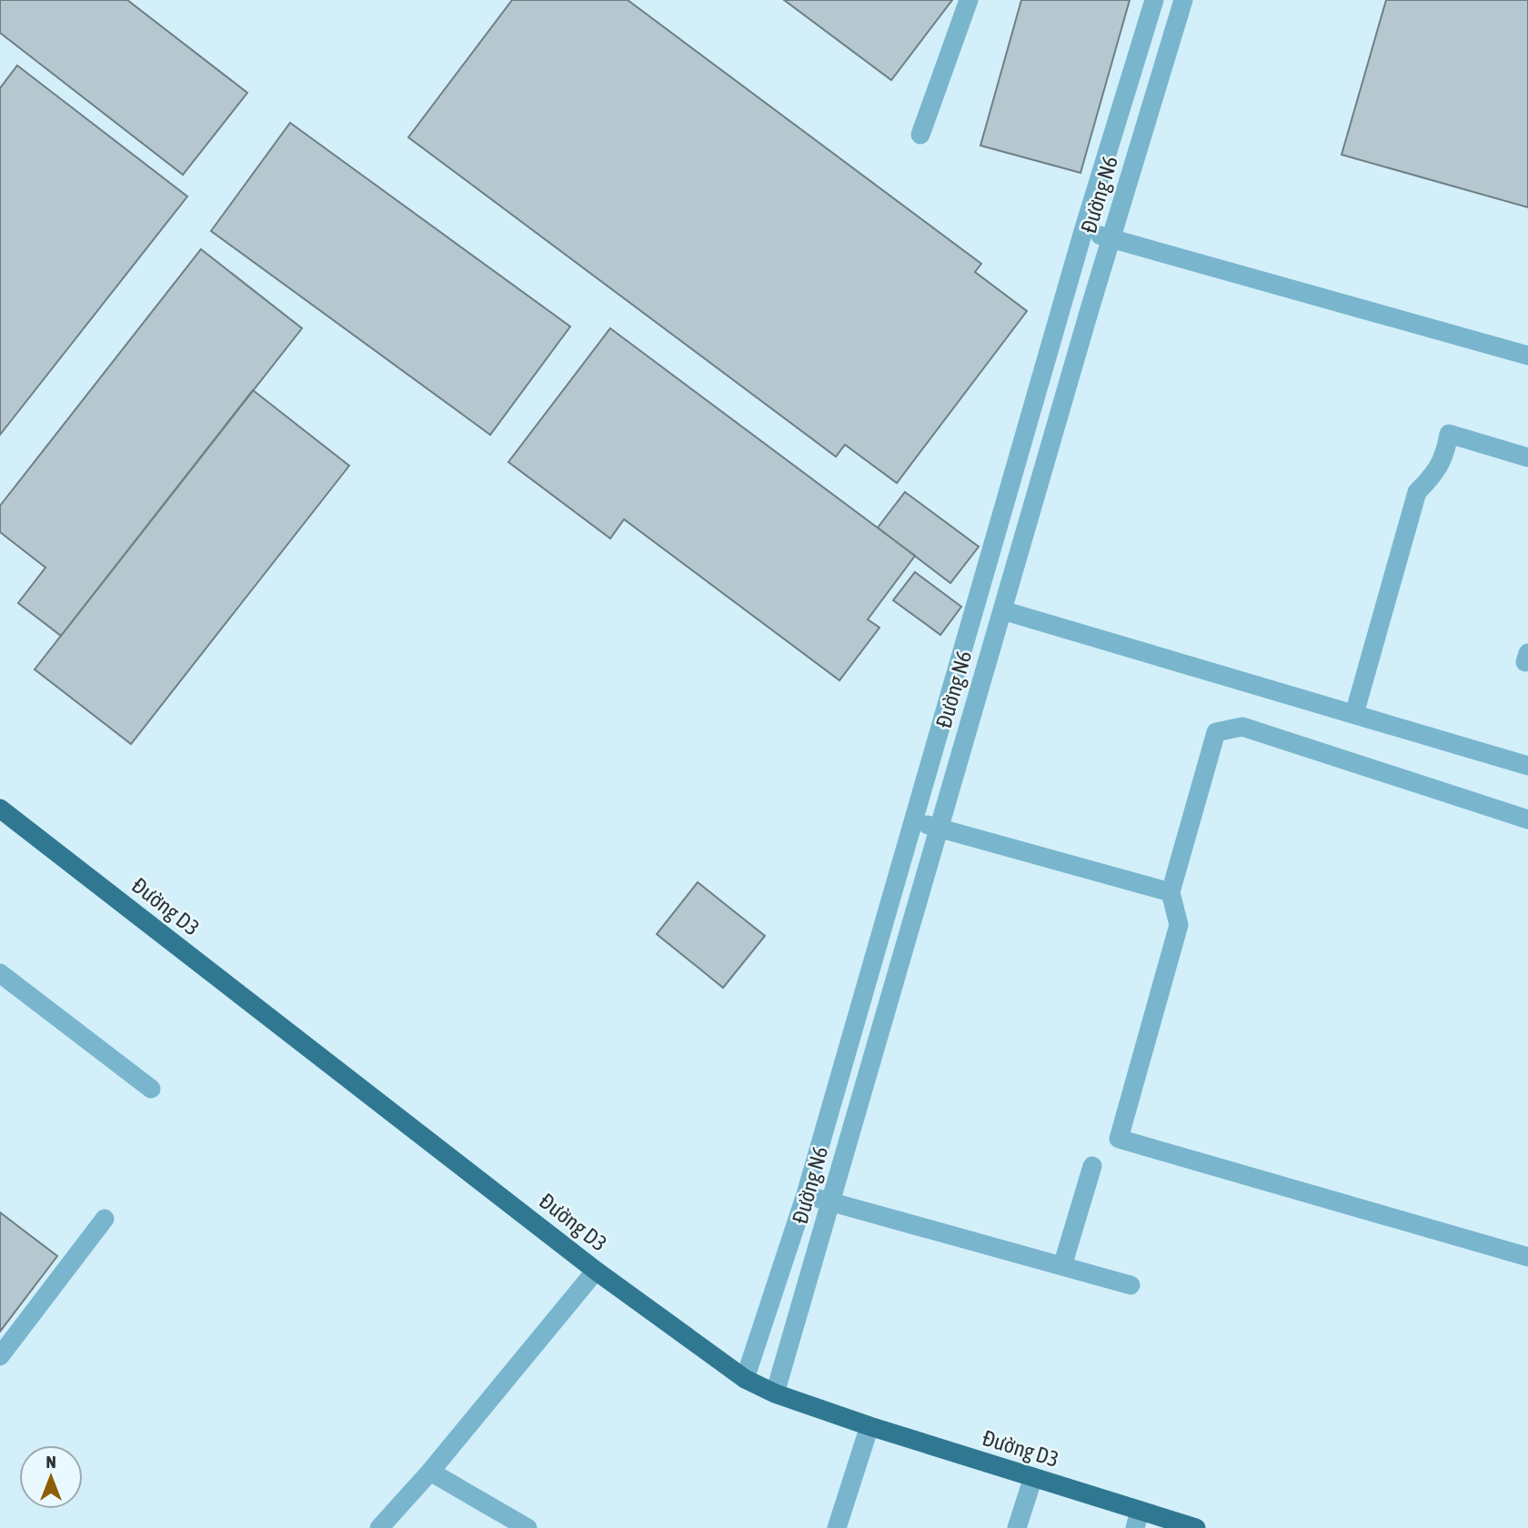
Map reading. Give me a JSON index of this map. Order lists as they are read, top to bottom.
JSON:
{
  "streets": {
    "main road": ["Đường D3"],
    "street": ["Đường N6"]
  },
  "crossings": [
    ["Đường N6", "Đường D3"]
  ],
  "north": "top"
}
